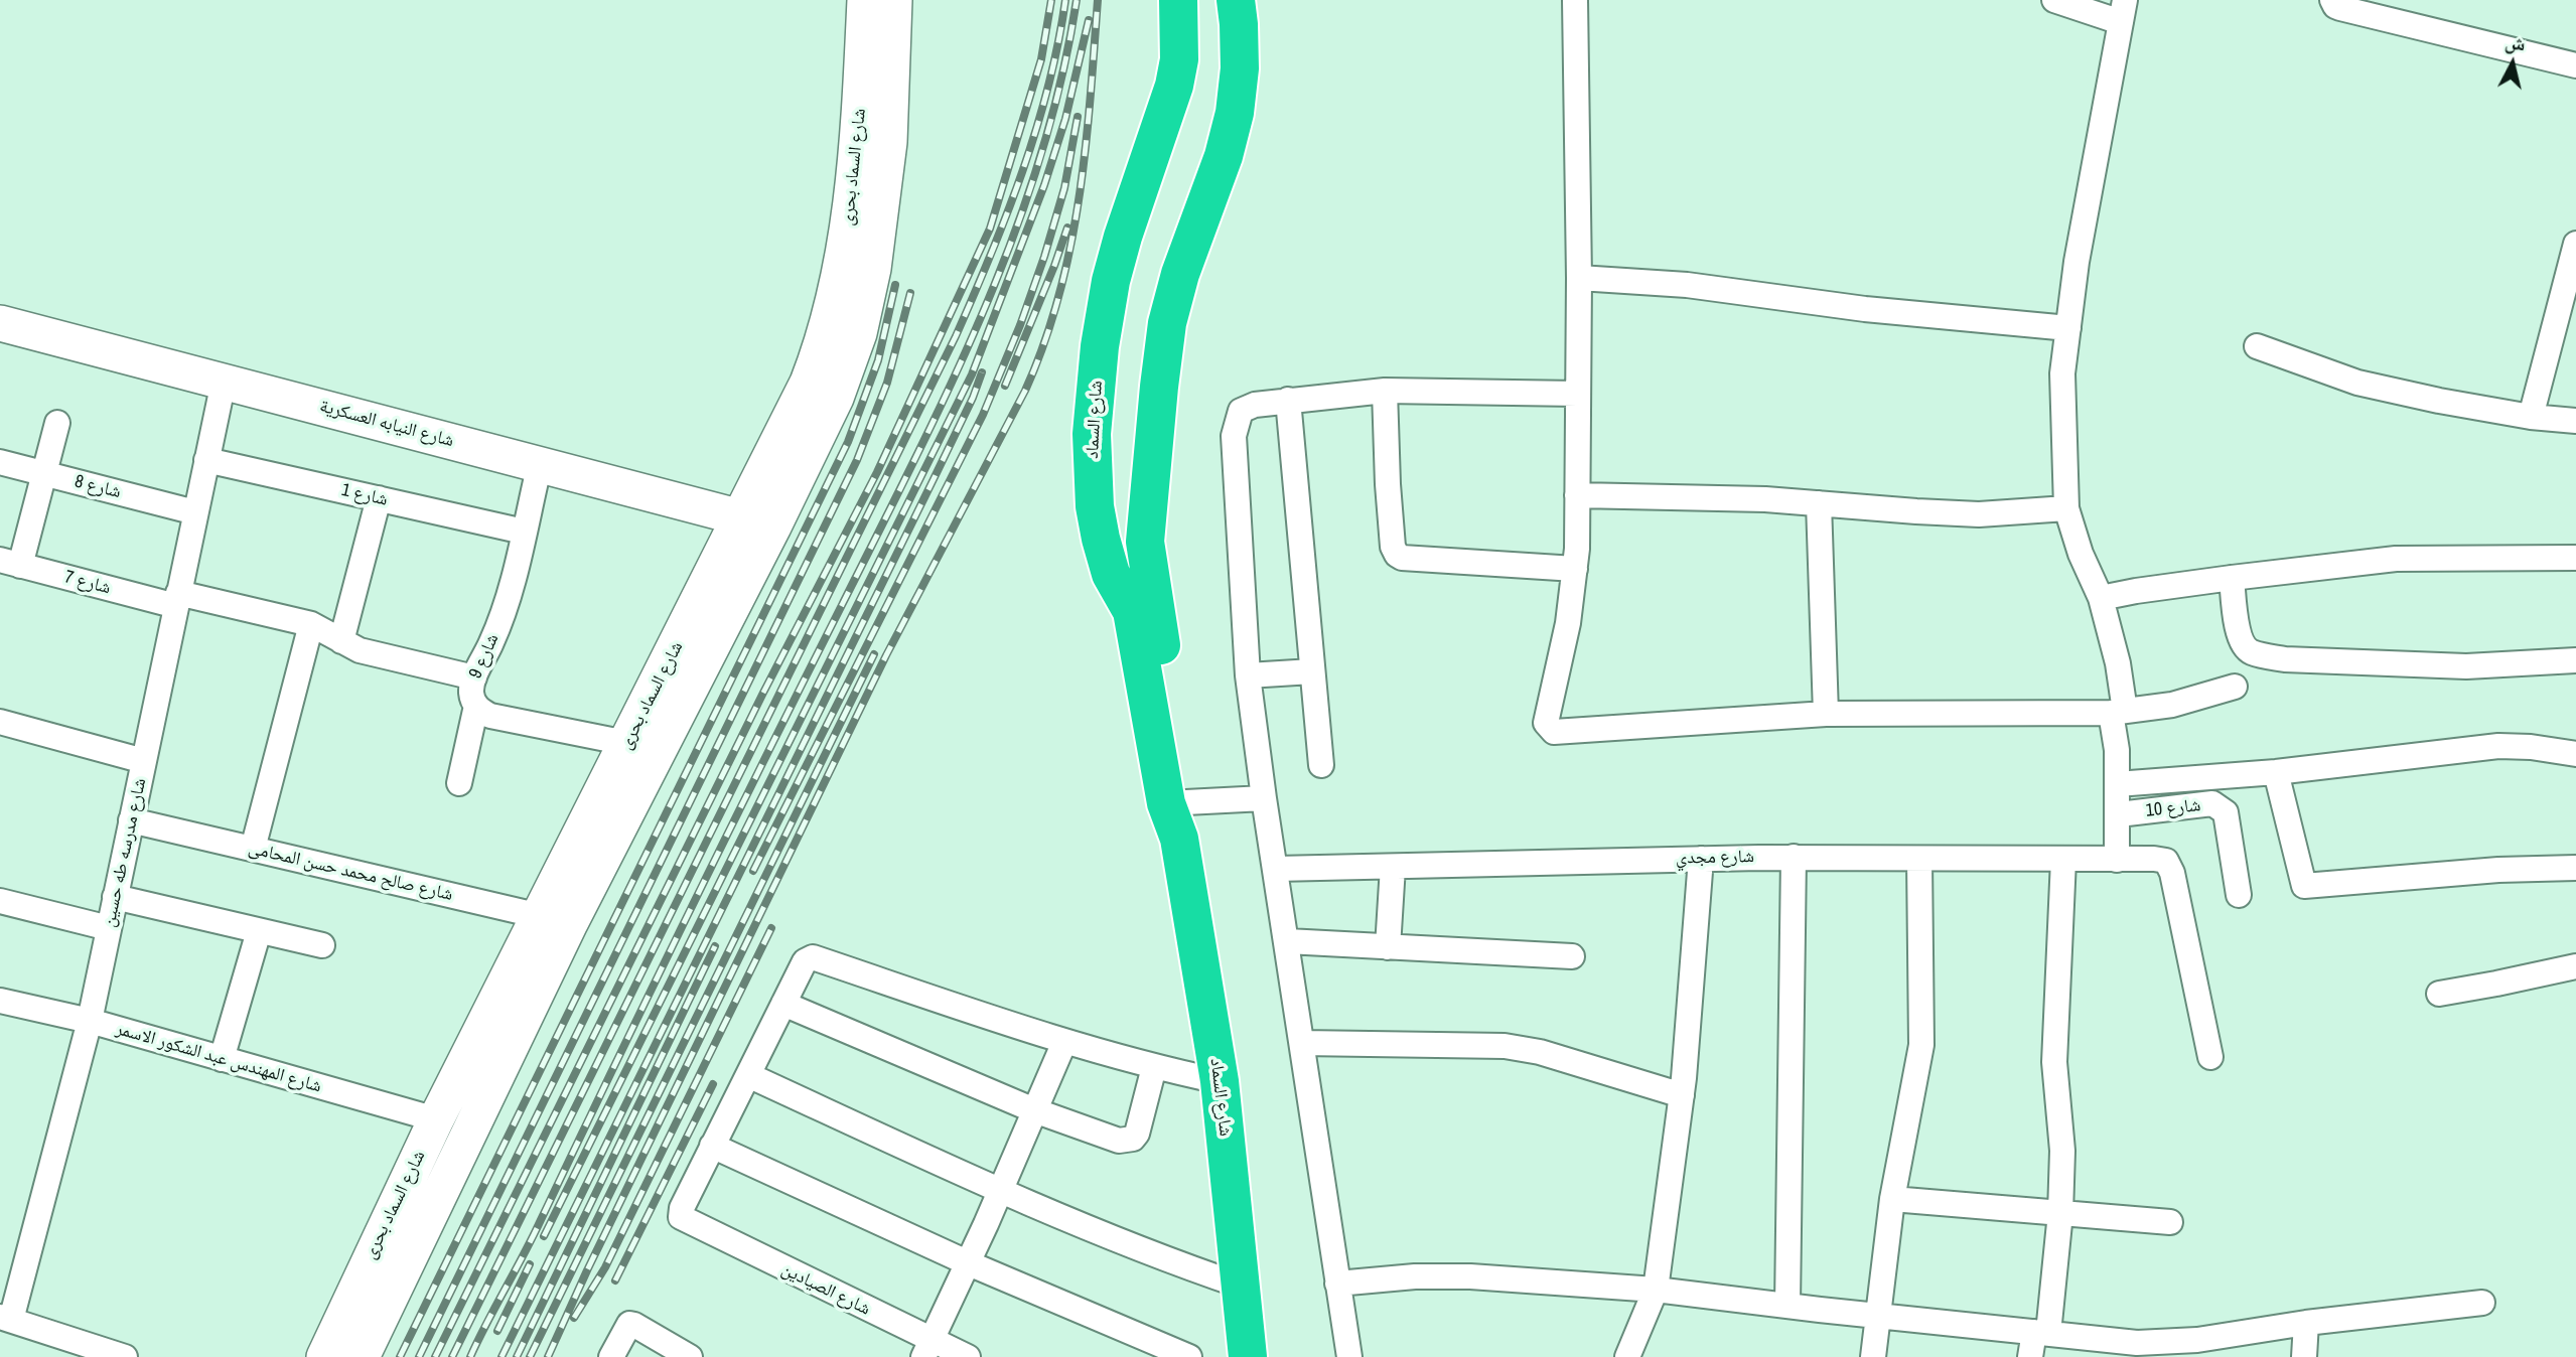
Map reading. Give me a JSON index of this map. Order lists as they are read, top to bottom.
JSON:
{
  "streets": {
    "highway": ["شارع السماد"],
    "street": [
      "شارع السماد بحرى",
      "شارع النيابه العسكرية",
      "شارع 8",
      "شارع 1",
      "شارع 7",
      "شارع 9",
      "شارع 10",
      "شارع مدرسه طه حسين",
      "شارع مجدي",
      "شارع صالح محمد حسن المحامى",
      "شارع المهندس عبد الشكور الاسمر",
      "شارع الصيادين"
    ]
  },
  "crossings": [
    ["شارع السماد بحرى", "شارع النيابه العسكرية"],
    ["شارع السماد بحرى", "شارع 9"],
    ["شارع السماد بحرى", "شارع صالح محمد حسن المحامى"],
    ["شارع السماد بحرى", "شارع المهندس عبد الشكور الاسمر"],
    ["شارع النيابه العسكرية", "شارع 9"],
    ["شارع النيابه العسكرية", "شارع مدرسه طه حسين"],
    ["شارع 8", "شارع مدرسه طه حسين"],
    ["شارع 1", "شارع 9"],
    ["شارع 1", "شارع مدرسه طه حسين"],
    ["شارع 7", "شارع 9"],
    ["شارع 7", "شارع مدرسه طه حسين"],
    ["شارع مدرسه طه حسين", "شارع صالح محمد حسن المحامى"],
    ["شارع مدرسه طه حسين", "شارع المهندس عبد الشكور الاسمر"]
  ],
  "north": "top"
}
